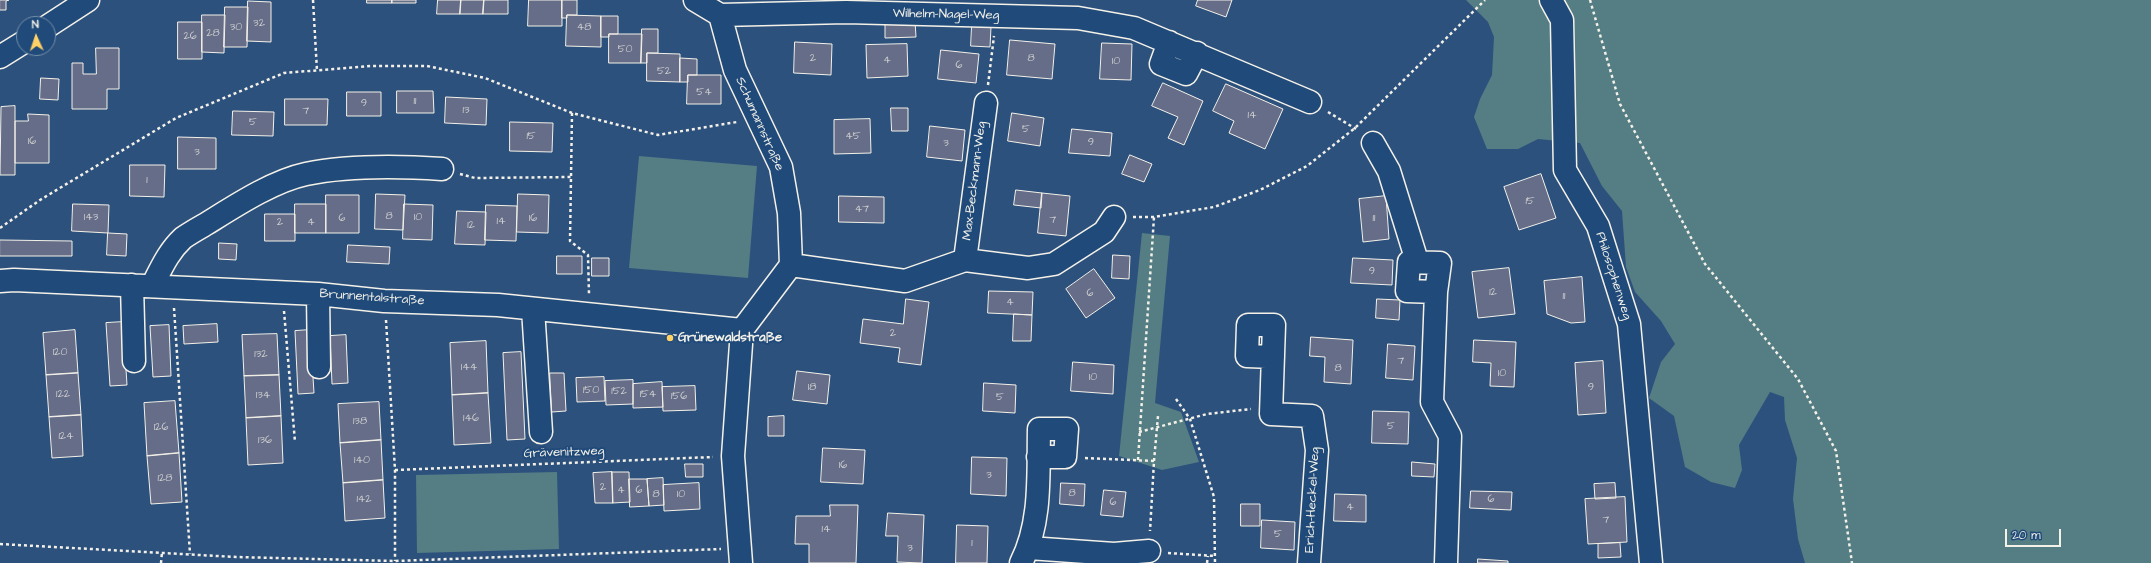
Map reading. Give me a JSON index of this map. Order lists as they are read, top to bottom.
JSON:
{
  "streets": {
    "street": [
      "Wilhelm-Nagel-Weg",
      "Schumannstraße",
      "Max-Beckmann-Weg",
      "Philosophenweg",
      "Brunnentalstraße",
      "Erich-Heckel-Weg"
    ],
    "path": ["Grävenitzweg"]
  },
  "crossings": [
    ["Wilhelm-Nagel-Weg", "Schumannstraße"],
    ["Schumannstraße", "Max-Beckmann-Weg"]
  ],
  "places": ["Grünewaldstraße"],
  "house_numbers": [
    "32",
    "30",
    "48",
    "28",
    "26",
    "50",
    "2",
    "8",
    "4",
    "10",
    "6",
    "52",
    "54",
    "11",
    "9",
    "13",
    "7",
    "14",
    "5",
    "5",
    "15",
    "45",
    "16",
    "9",
    "3",
    "3",
    "1",
    "15",
    "47",
    "8",
    "143",
    "10",
    "6",
    "16",
    "11",
    "7",
    "14",
    "2",
    "4",
    "12",
    "9",
    "12",
    "6",
    "11",
    "4",
    "2",
    "120",
    "132",
    "7",
    "144",
    "8",
    "10",
    "10",
    "18",
    "9",
    "150",
    "152",
    "122",
    "154",
    "134",
    "156",
    "5",
    "146",
    "138",
    "5",
    "126",
    "124",
    "136",
    "140",
    "16",
    "3",
    "128",
    "2",
    "4",
    "6",
    "8",
    "8",
    "10",
    "142",
    "6",
    "6",
    "4",
    "7",
    "14",
    "5",
    "1",
    "3"
  ],
  "scale_bar": "20 m",
  "north": "top"
}
